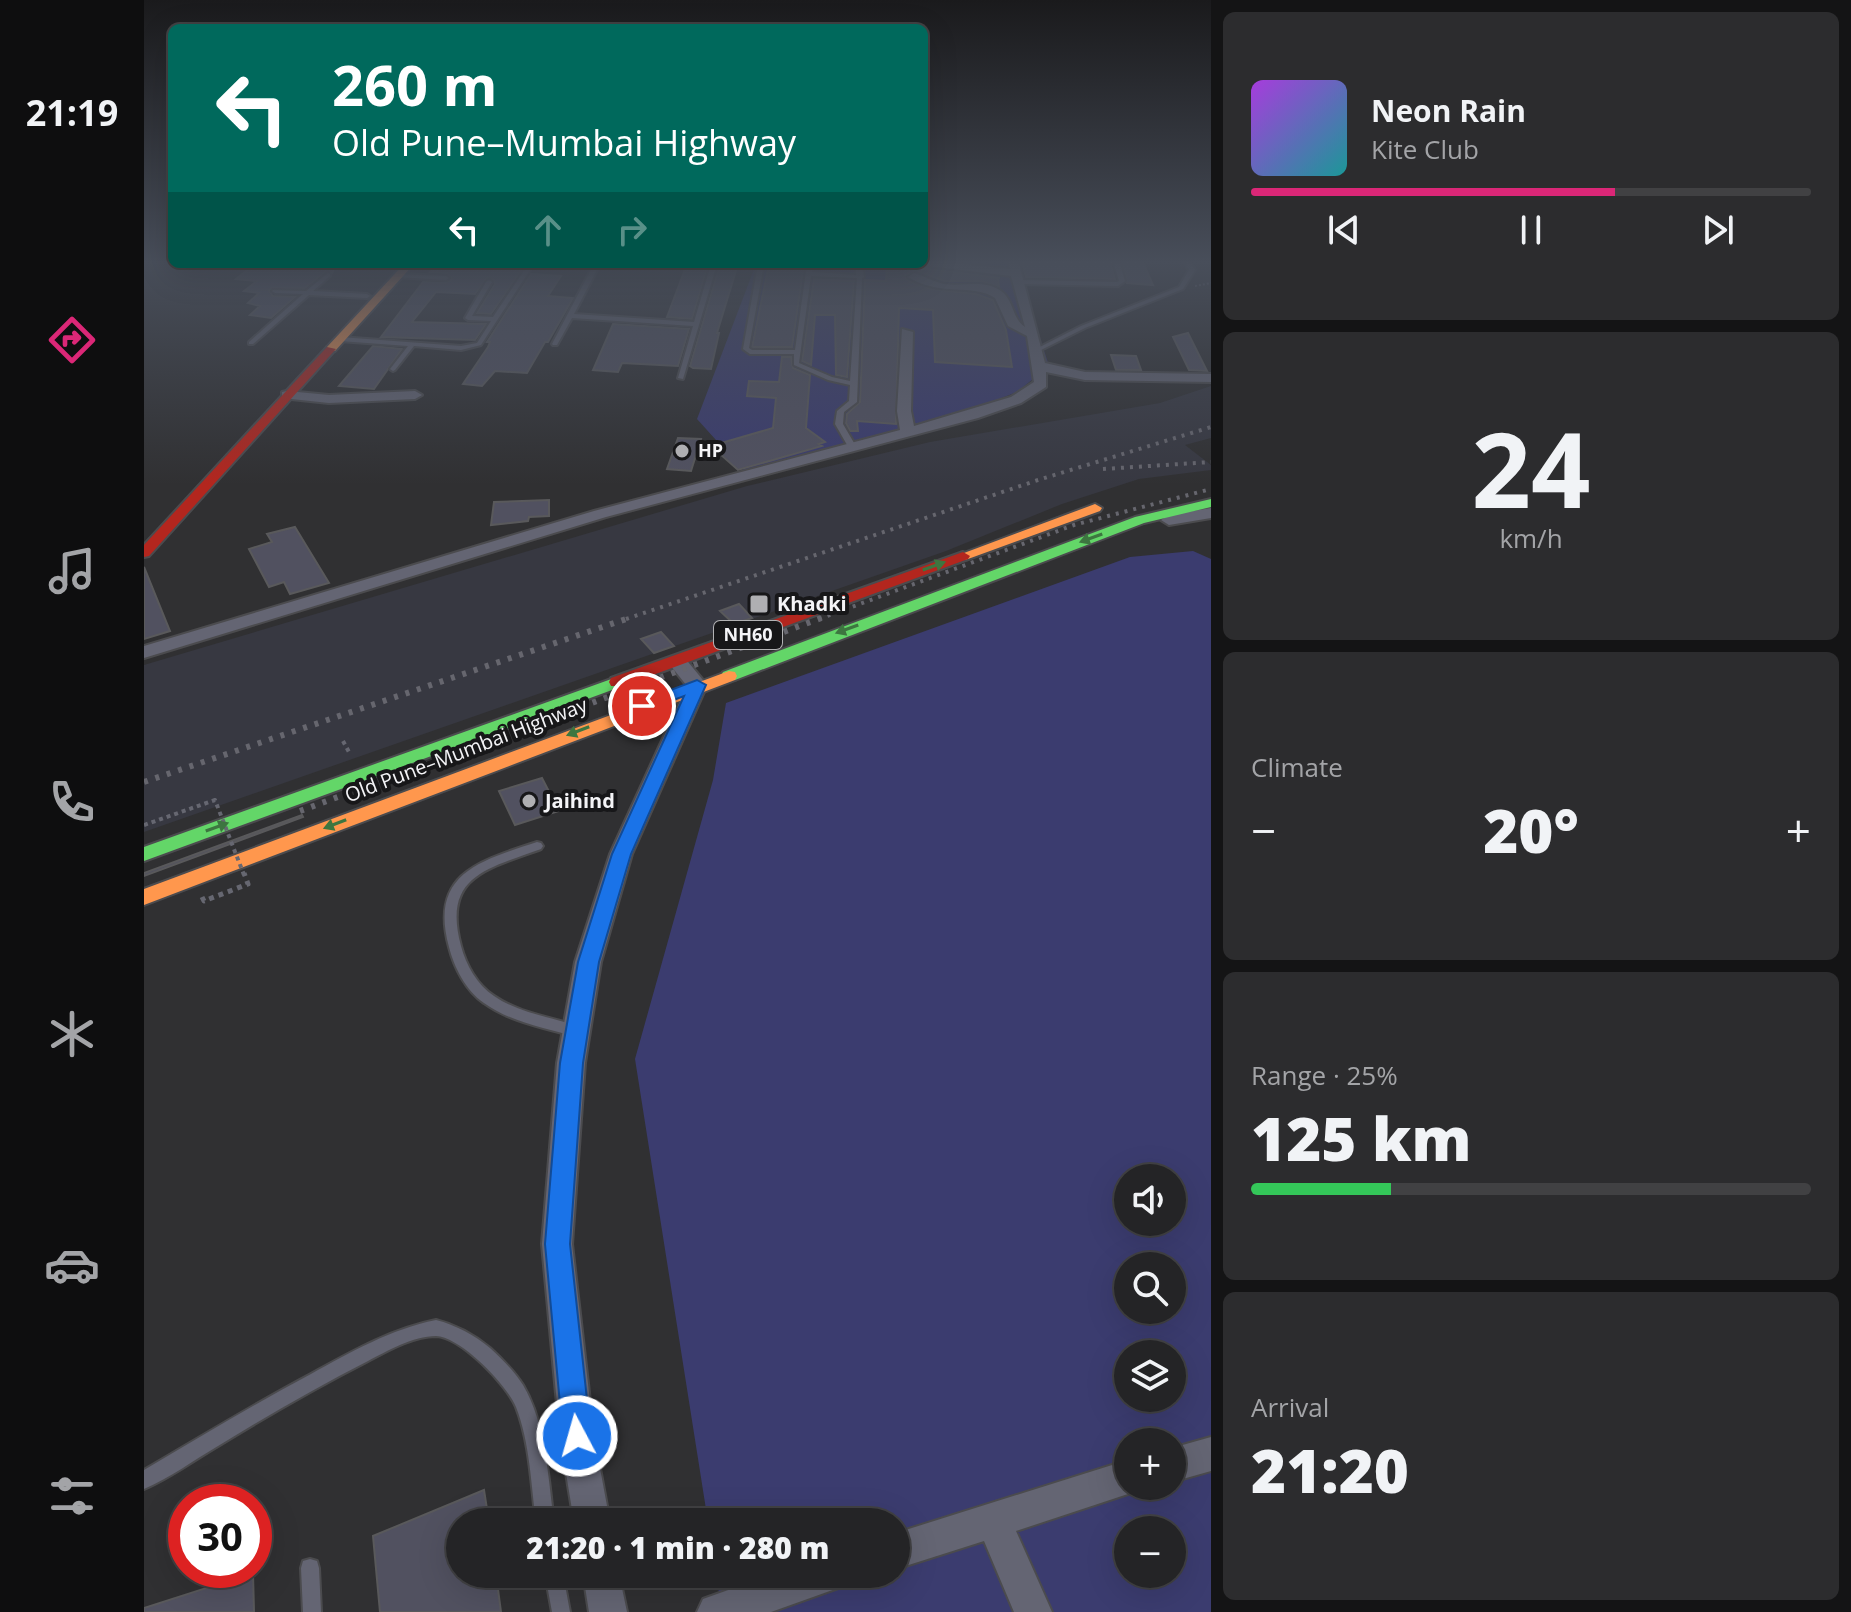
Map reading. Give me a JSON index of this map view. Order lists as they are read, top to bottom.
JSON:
{
  "streets": {
    "main road": ["NH60", "Old Pune–Mumbai Highway"]
  },
  "places": {
    "other": ["HP", "Jaihind"],
    "transit": ["Khadki"]
  },
  "page": {
    "tabs": "21:19",
    "turn": ["260 m", "Old Pune–Mumbai Highway"],
    "song": ["Neon Rain", "Kite Club"],
    "tile": [
      ["24", "km/h"],
      "Climate",
      ["Range · 25%", "125 km"],
      ["Arrival", "21:20"]
    ],
    "heat": ["−", "20°", "+"],
    "map_buttons": ["+", "−"],
    "limit": "30",
    "trip": "21:20 · 1 min · 280 m"
  }
}
